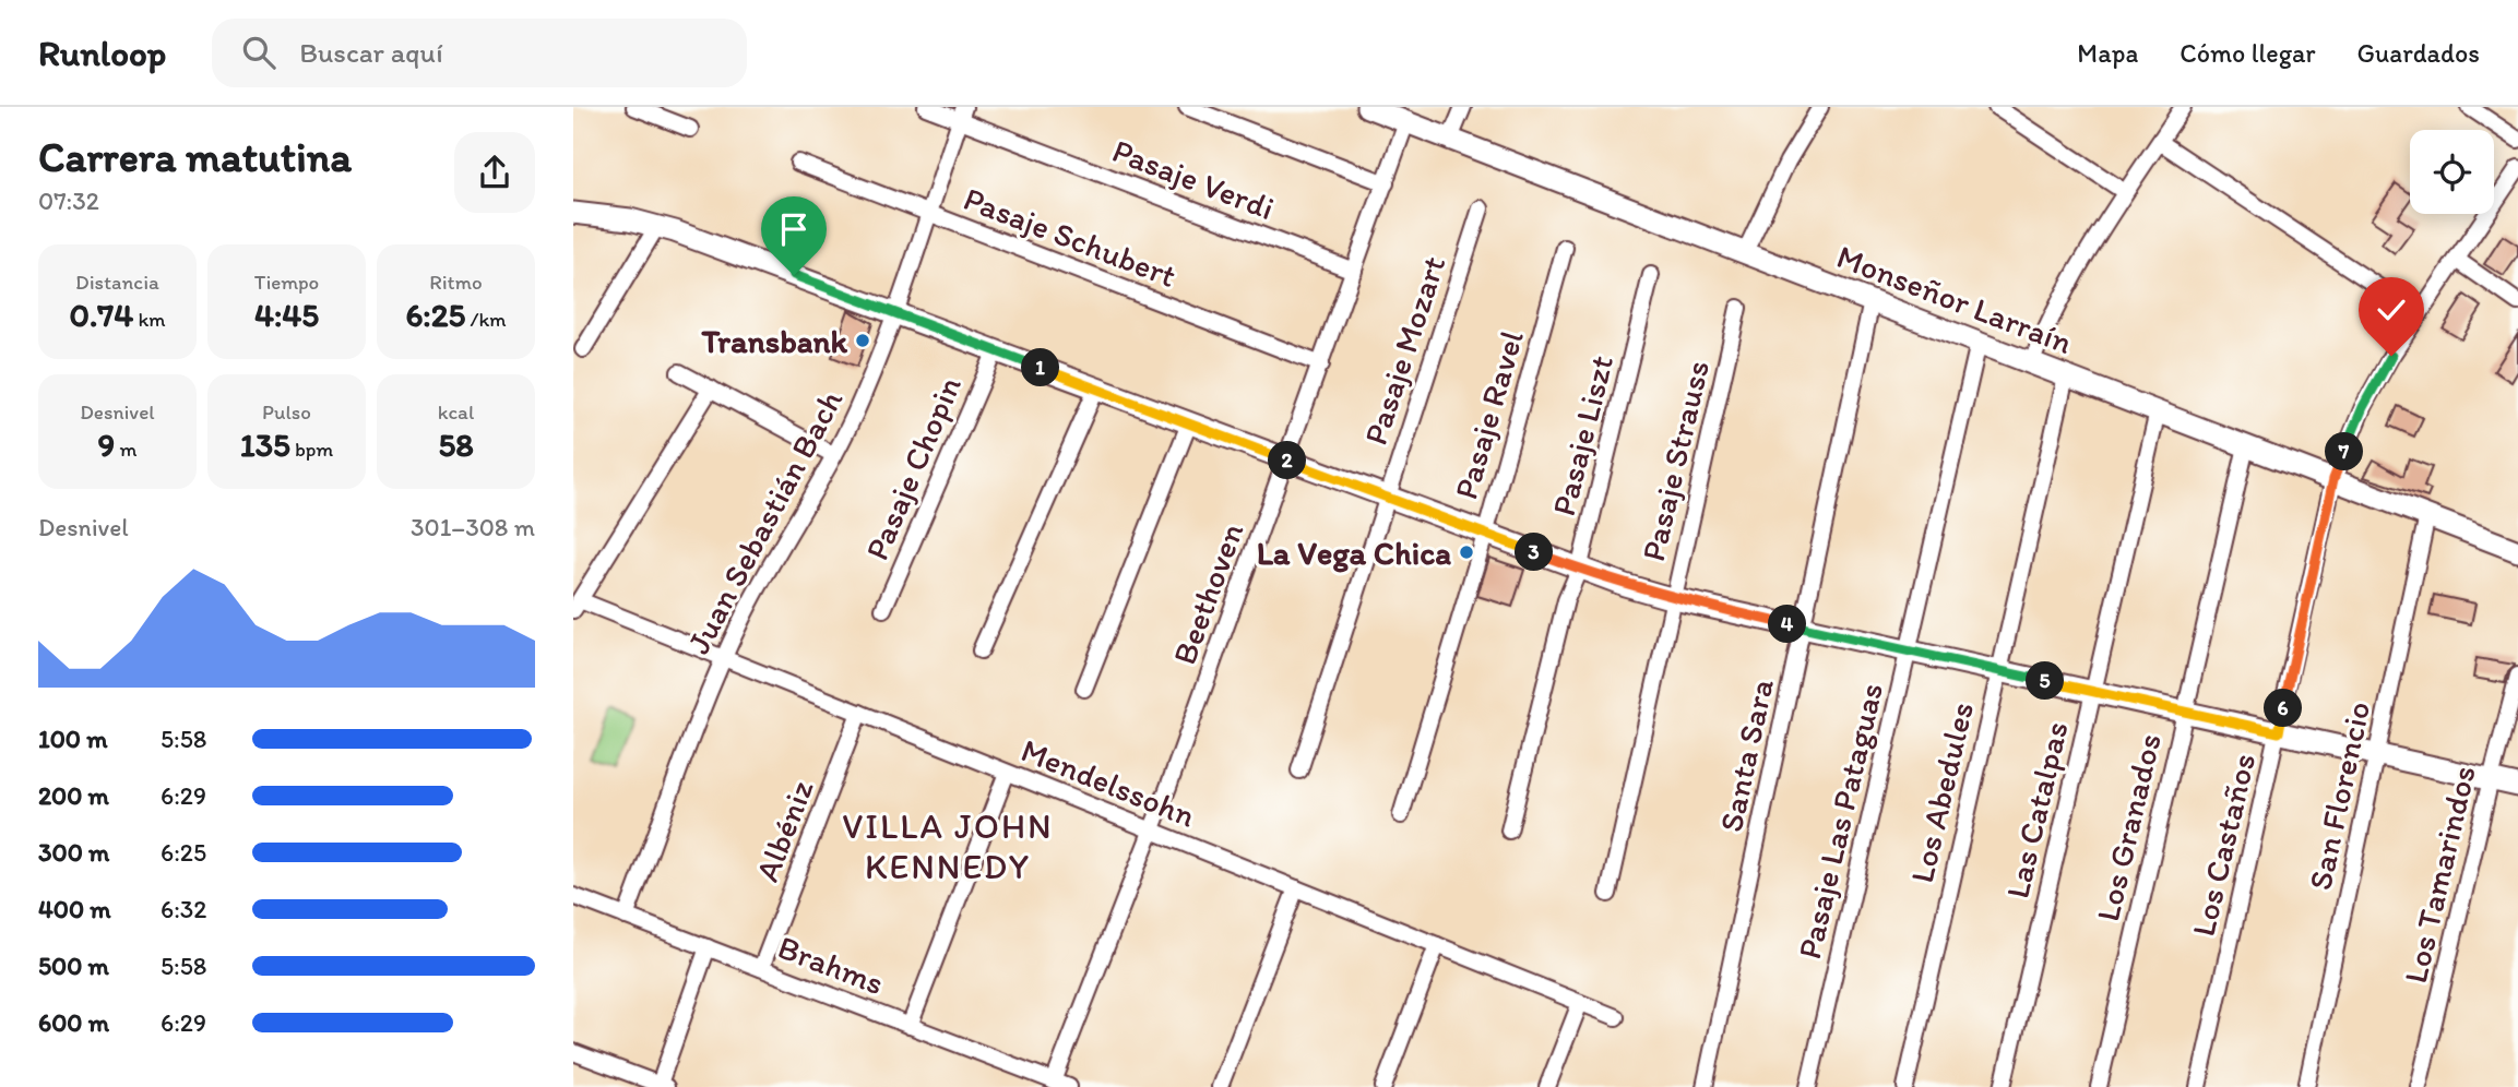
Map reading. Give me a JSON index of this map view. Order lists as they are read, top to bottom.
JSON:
{
  "streets": {
    "street": [
      "Pasaje Verdi",
      "Pasaje Schubert",
      "Monseñor Larraín",
      "Pasaje Mozart",
      "Pasaje Ravel",
      "Pasaje Liszt",
      "Pasaje Strauss",
      "Pasaje Chopin",
      "Juan Sebastián Bach",
      "Beethoven",
      "Santa Sara",
      "Mendelssohn",
      "Los Abedules",
      "San Florencio",
      "Las Catalpas",
      "Pasaje Las Pataguas",
      "Los Granados",
      "Albéniz",
      "Los Castaños",
      "Los Tamarindos",
      "Brahms"
    ]
  },
  "crossings": [
    ["Pasaje Verdi", "Juan Sebastián Bach"],
    ["Pasaje Verdi", "Beethoven"],
    ["Pasaje Schubert", "Juan Sebastián Bach"],
    ["Pasaje Schubert", "Beethoven"],
    ["Monseñor Larraín", "Beethoven"],
    ["Monseñor Larraín", "Santa Sara"],
    ["Monseñor Larraín", "Los Abedules"],
    ["Monseñor Larraín", "San Florencio"],
    ["Monseñor Larraín", "Las Catalpas"],
    ["Monseñor Larraín", "Pasaje Las Pataguas"],
    ["Monseñor Larraín", "Los Granados"],
    ["Monseñor Larraín", "Los Castaños"],
    ["Juan Sebastián Bach", "Mendelssohn"],
    ["Juan Sebastián Bach", "Brahms"],
    ["Beethoven", "Mendelssohn"],
    ["Beethoven", "Brahms"],
    ["Mendelssohn", "Albéniz"],
    ["Albéniz", "Brahms"]
  ],
  "districts": ["VILLA JOHN KENNEDY"],
  "places": ["Transbank", "La Vega Chica"],
  "page": {
    "header": "Runloop",
    "search": "Buscar aquí",
    "nav": ["Mapa", "Cómo llegar", "Guardados"],
    "heading": ["Carrera matutina", "07:32"],
    "stats": [
      ["Distancia", "0.74 km"],
      ["Tiempo", "4:45"],
      ["Ritmo", "6:25 /km"],
      ["Desnivel", "9 m"],
      ["Pulso", "135 bpm"],
      ["kcal", "58"]
    ],
    "pins": [
      "1",
      "7",
      "2",
      "3",
      "4",
      "5",
      "6"
    ],
    "chart": ["Desnivel", "301–308 m"],
    "list": [
      {
        "name": "100 m",
        "note": "5:58"
      },
      {
        "name": "200 m",
        "note": "6:29"
      },
      {
        "name": "300 m",
        "note": "6:25"
      },
      {
        "name": "400 m",
        "note": "6:32"
      },
      {
        "name": "500 m",
        "note": "5:58"
      },
      {
        "name": "600 m",
        "note": "6:29"
      }
    ]
  }
}
